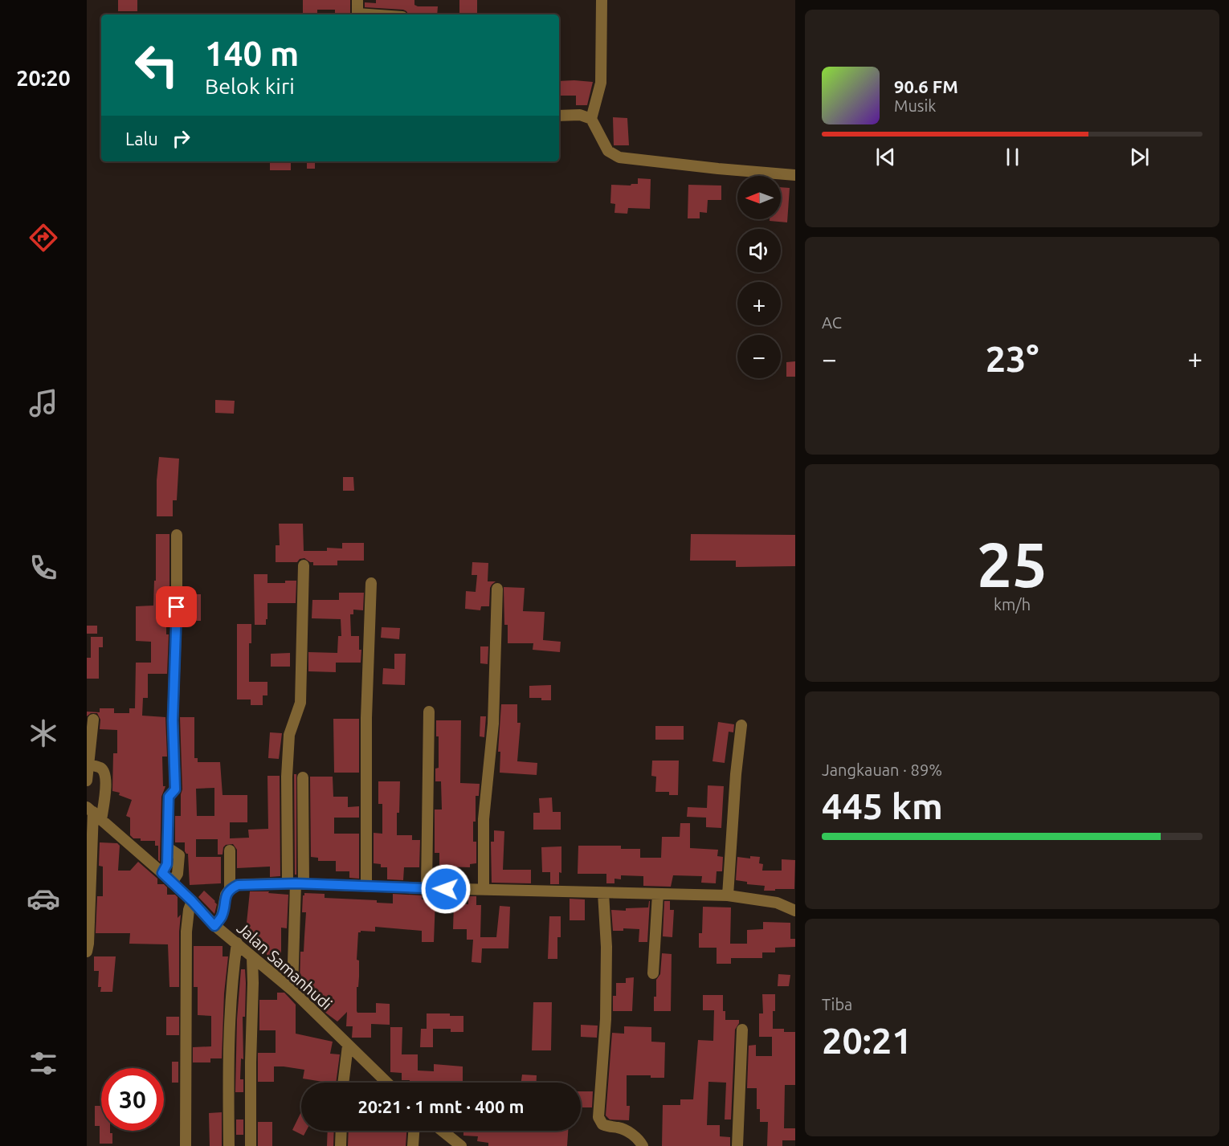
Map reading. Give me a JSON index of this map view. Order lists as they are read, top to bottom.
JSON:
{
  "streets": {
    "street": ["Jalan Samanhudi"]
  },
  "north": "left",
  "page": {
    "tabs": "20:20",
    "turn": ["140 m", "Belok kiri"],
    "song": ["90.6 FM", "Musik"],
    "then": "Lalu",
    "map_buttons": ["+", "−"],
    "tile": [
      "AC",
      ["25", "km/h"],
      ["Jangkauan · 89%", "445 km"],
      ["Tiba", "20:21"]
    ],
    "heat": ["−", "23°", "+"],
    "limit": "30",
    "trip": "20:21 · 1 mnt · 400 m"
  }
}
